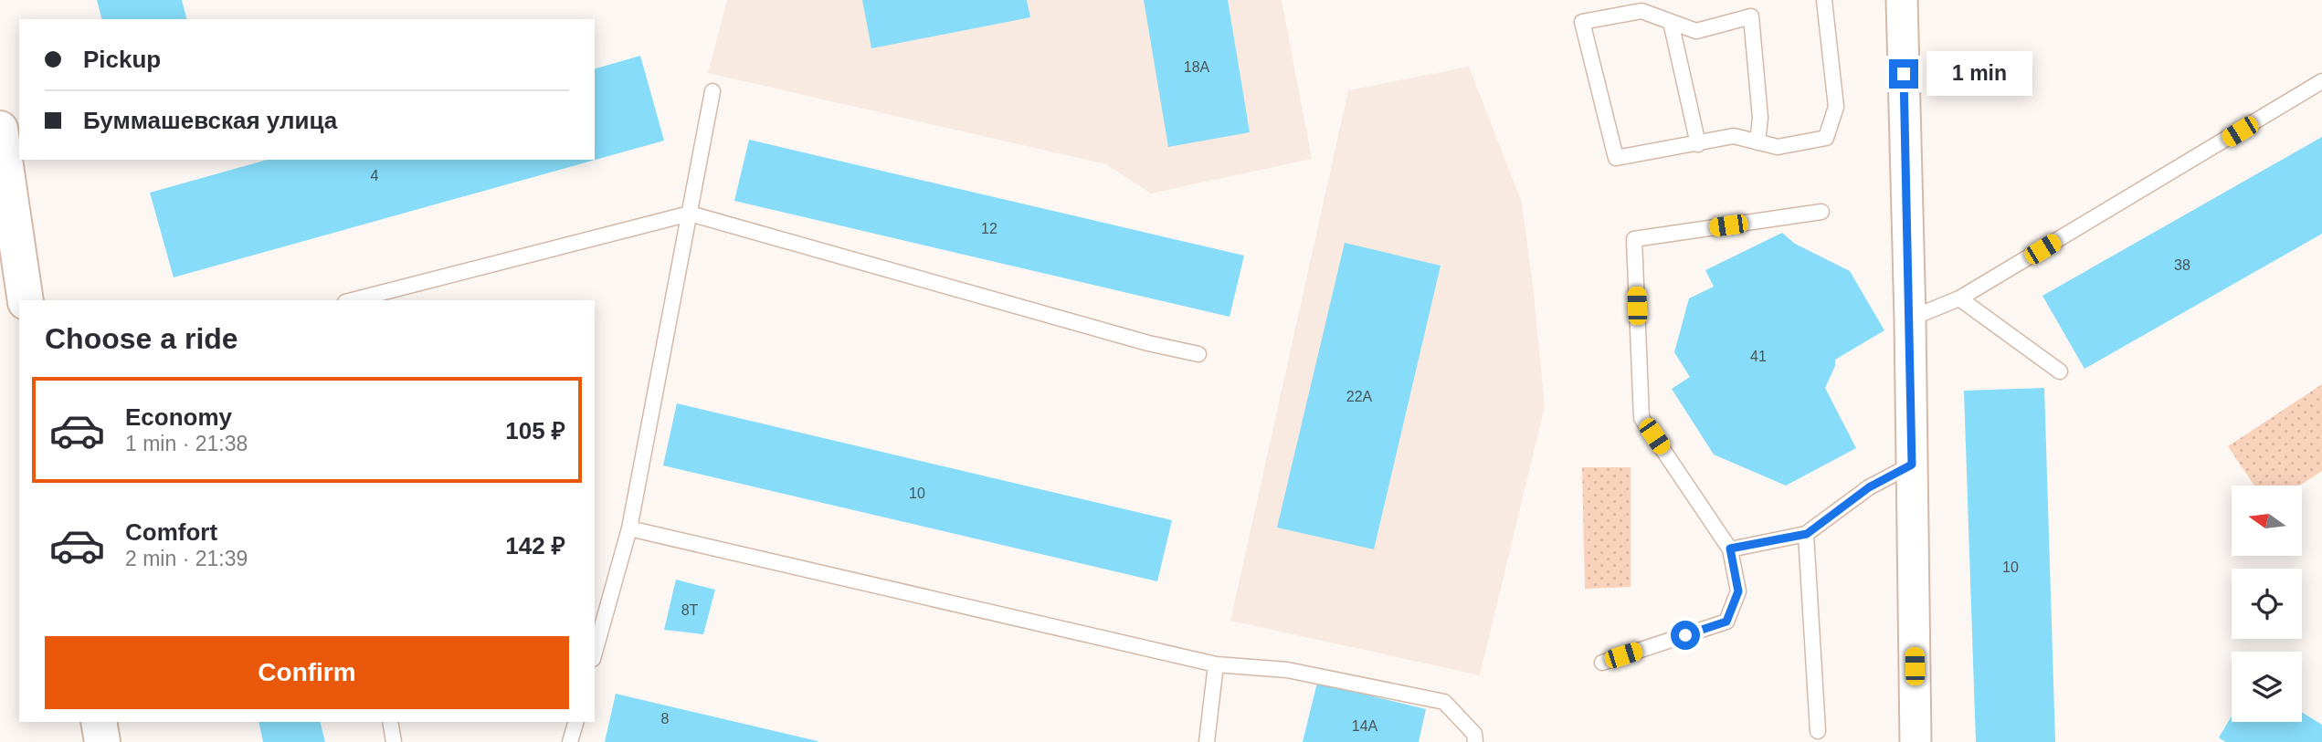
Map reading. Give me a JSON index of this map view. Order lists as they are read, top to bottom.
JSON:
{
  "house_numbers": [
    "18А",
    "4",
    "12",
    "38",
    "41",
    "22А",
    "10",
    "10",
    "8Т",
    "8",
    "14А"
  ],
  "north": "left",
  "page": {
    "banner": ["Pickup", "Буммашевская улица"],
    "bubble": "1 min",
    "heading": "Choose a ride",
    "list": [
      {
        "name": "Economy",
        "note": "1 min · 21:38",
        "value": "105 ₽"
      },
      {
        "name": "Comfort",
        "note": "2 min · 21:39",
        "value": "142 ₽"
      }
    ],
    "buttons": "Confirm"
  }
}
